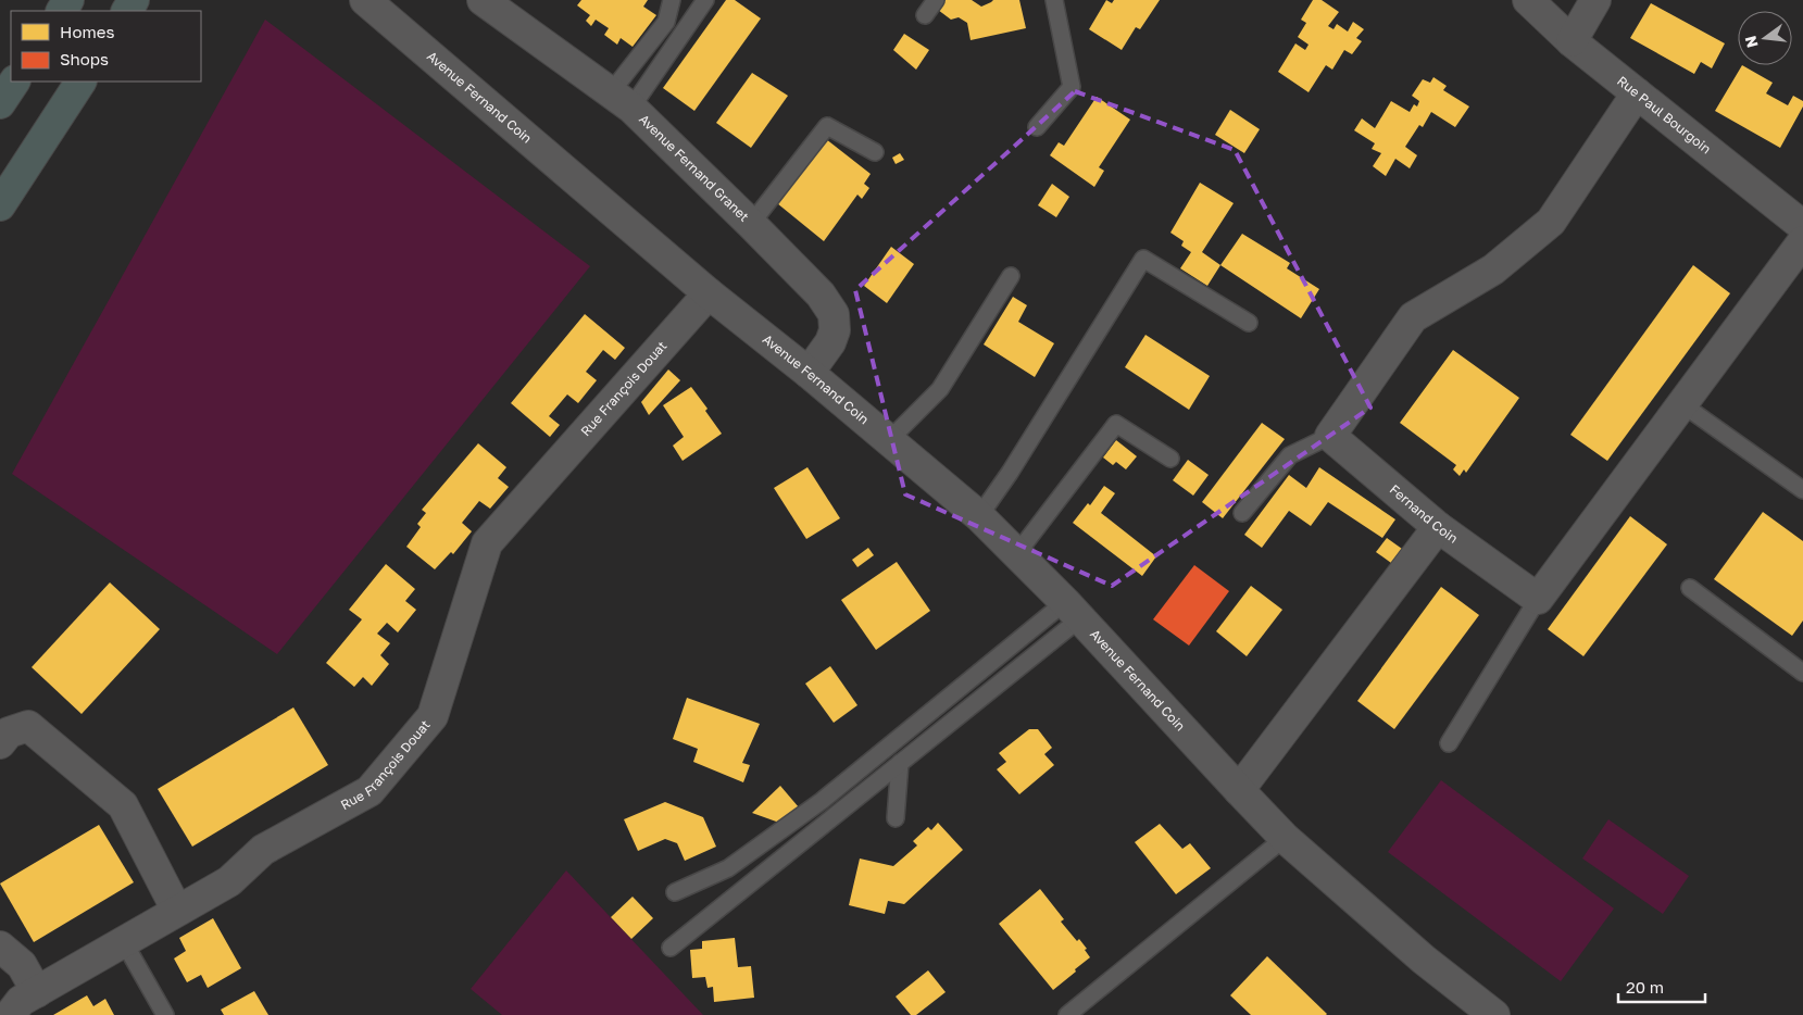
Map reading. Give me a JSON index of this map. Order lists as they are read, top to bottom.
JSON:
{
  "streets": {
    "street": [
      "Avenue Fernand Coin",
      "Rue Paul Bourgoin",
      "Avenue Fernand Granet",
      "Rue François Douat",
      "Fernand Coin"
    ]
  },
  "crossings": [
    ["Avenue Fernand Coin", "Avenue Fernand Granet"],
    ["Avenue Fernand Coin", "Rue François Douat"]
  ],
  "legend": ["Homes", "Shops"],
  "scale_bar": "20 m",
  "north": "left"
}
